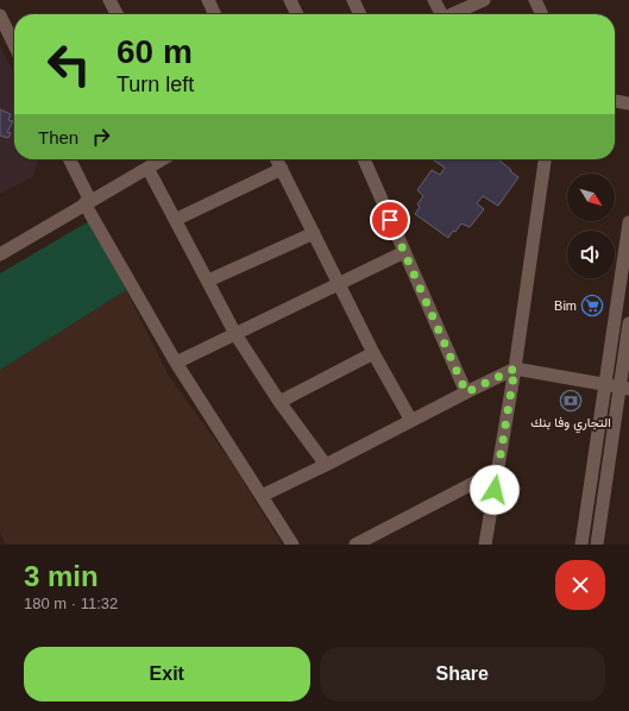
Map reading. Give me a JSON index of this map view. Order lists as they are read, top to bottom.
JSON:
{
  "places": {
    "supermarket": ["Bim"],
    "bank": ["التجاري وفا بنك"]
  },
  "north": "bottom right",
  "page": {
    "turn": ["60 m", "Turn left"],
    "then": "Then",
    "heading": ["3 min", "180 m · 11:32"],
    "buttons": ["Exit", "Share"]
  }
}
